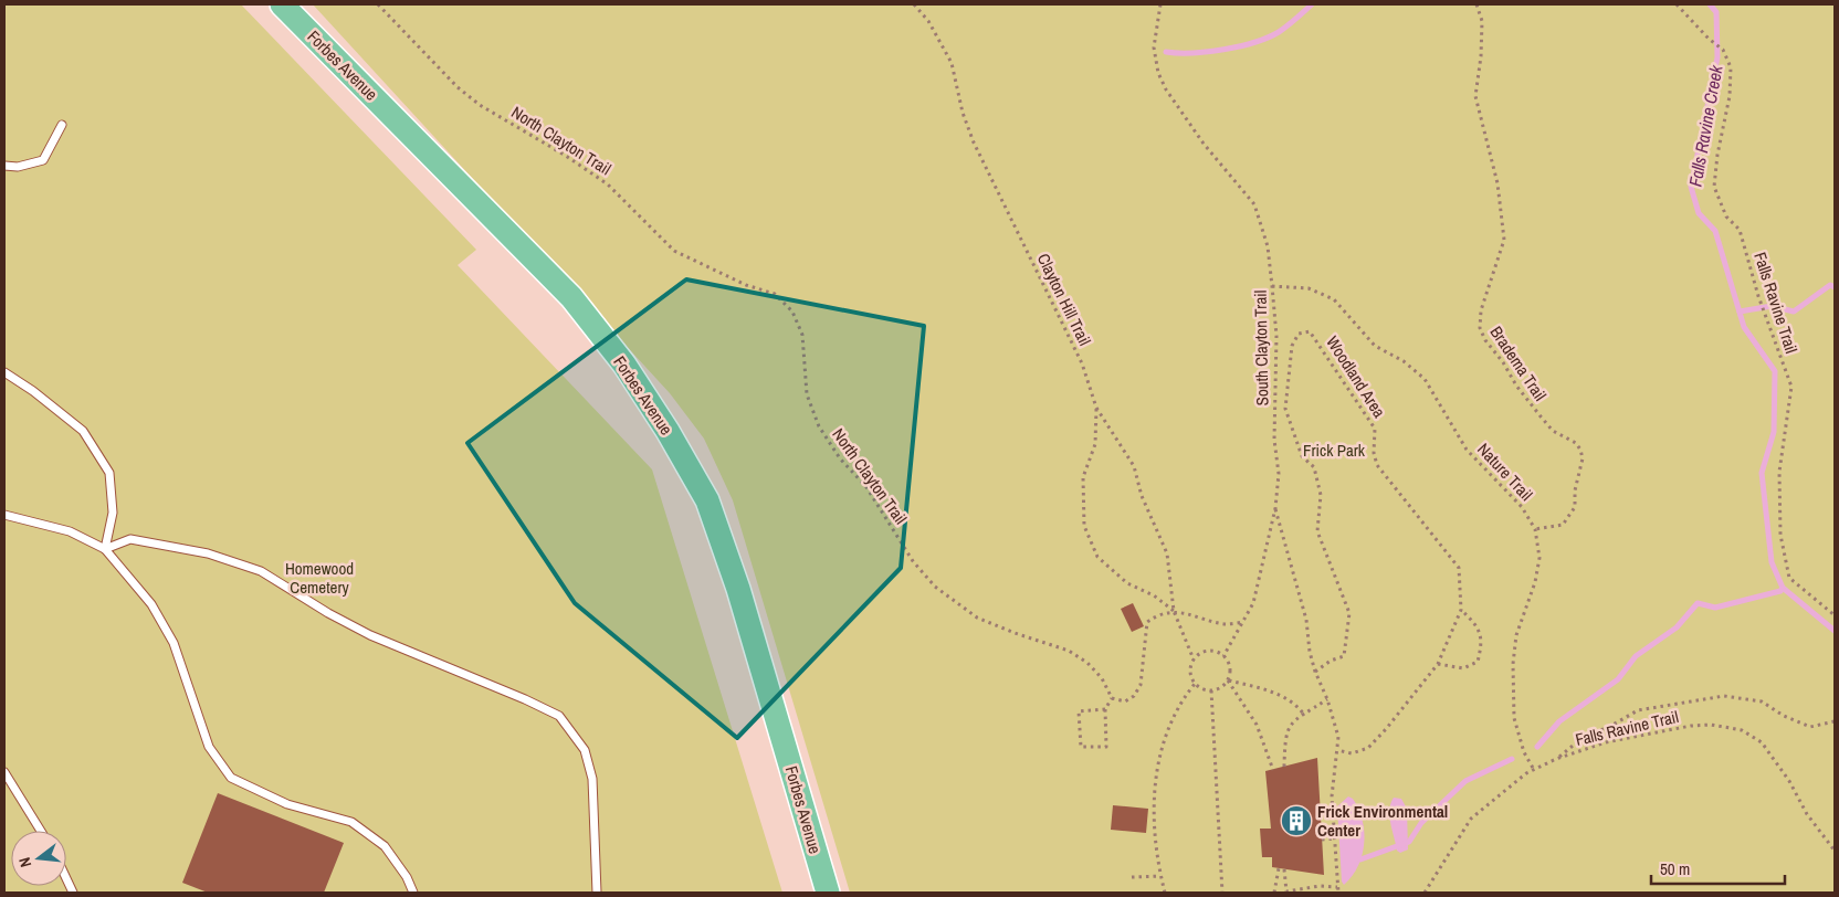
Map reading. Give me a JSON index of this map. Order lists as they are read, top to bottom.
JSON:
{
  "streets": {
    "main road": ["Forbes Avenue"],
    "path": [
      "North Clayton Trail",
      "Clayton Hill Trail",
      "Falls Ravine Trail",
      "South Clayton Trail",
      "Bradema Trail",
      "Woodland Area",
      "Nature Trail"
    ]
  },
  "crossings": [
    ["Clayton Hill Trail", "South Clayton Trail"],
    ["Falls Ravine Trail", "Nature Trail"],
    ["South Clayton Trail", "Nature Trail"],
    ["Bradema Trail", "Nature Trail"]
  ],
  "water": ["Falls Ravine Creek"],
  "parks": ["Frick Park", "Homewood Cemetery"],
  "places": {
    "building": ["Frick Environmental Center"]
  },
  "scale_bar": "50 m",
  "north": "left"
}
